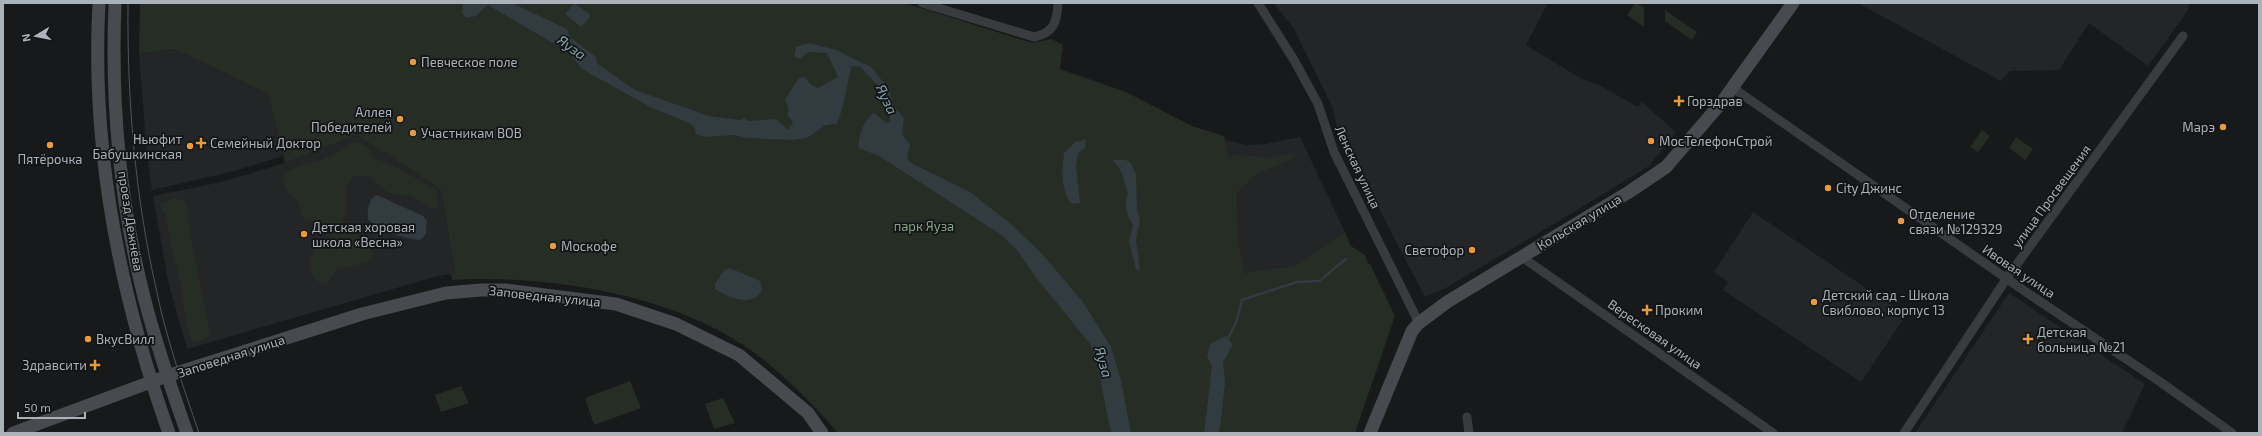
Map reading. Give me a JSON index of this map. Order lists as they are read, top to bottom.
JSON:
{
  "streets": {
    "main road": ["проезд Дежнёва", "Кольская улица", "Заповедная улица"],
    "street": [
      "Ленская улица",
      "улица Просвещения",
      "Ивовая улица",
      "Вересковая улица"
    ]
  },
  "crossings": [
    ["Ленская улица", "Кольская улица"],
    ["улица Просвещения", "Ивовая улица"],
    ["проезд Дежнёва", "Заповедная улица"],
    ["Кольская улица", "Ивовая улица"],
    ["Кольская улица", "Вересковая улица"]
  ],
  "water": ["Яуза"],
  "parks": ["парк Яуза"],
  "places": {
    "other": [
      "Певческое поле",
      "Аллея Победителей",
      "Марэ",
      "Участникам ВОВ",
      "МосТелефонСтрой",
      "Пятёрочка",
      "Ньюфит Бабушкинская",
      "City Джинс",
      "Отделение связи №129329",
      "Детская хоровая школа «Весна»",
      "Москофе",
      "Светофор",
      "Детский сад - Школа Свиблово, корпус 13",
      "ВкусВилл"
    ],
    "health": [
      "Горздрав",
      "Семейный Доктор",
      "Проким",
      "Детская больница №21",
      "Здравсити"
    ]
  },
  "scale_bar": "50 m",
  "north": "left"
}
